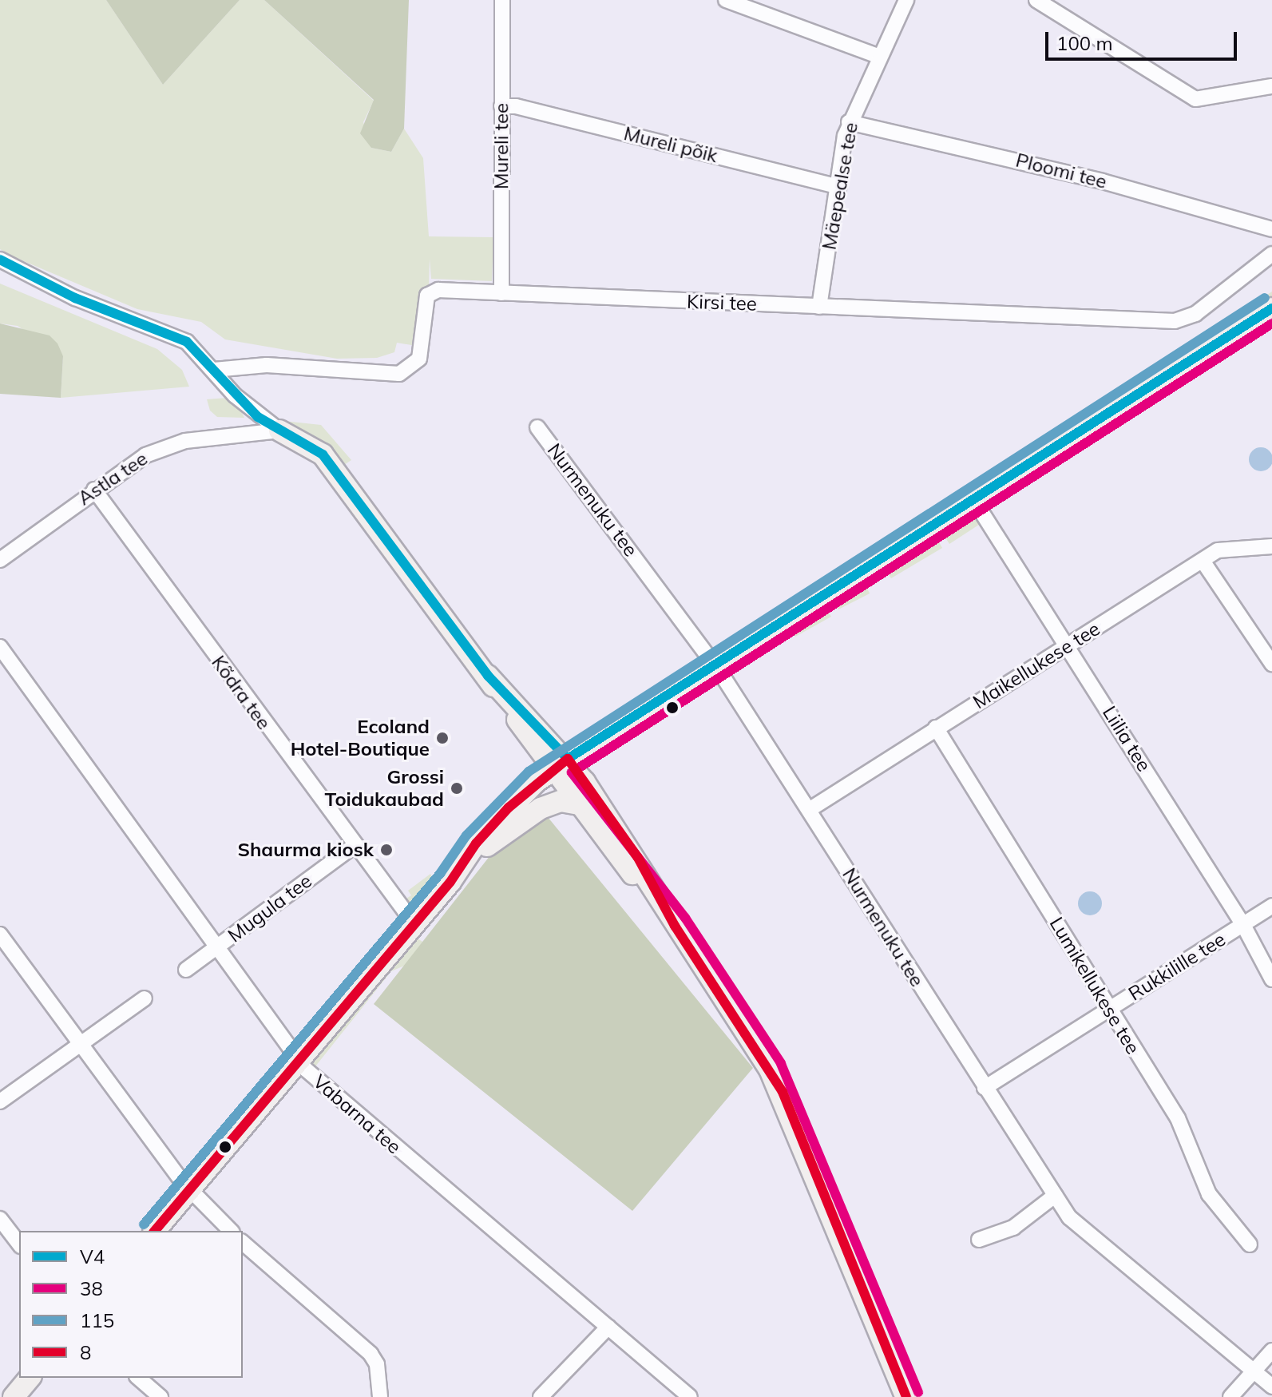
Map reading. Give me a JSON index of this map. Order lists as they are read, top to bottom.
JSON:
{
  "streets": {
    "street": [
      "Mureli põik",
      "Mureli tee",
      "Ploomi tee",
      "Mäepealse tee",
      "Kirsi tee",
      "Astla tee",
      "Nurmenuku tee",
      "Maikellukese tee",
      "Kõdra tee",
      "Liilia tee",
      "Mugula tee",
      "Rukkilille tee",
      "Lumikellukese tee",
      "Vabarna tee"
    ]
  },
  "crossings": [
    ["Mureli põik", "Mureli tee"],
    ["Mureli põik", "Mäepealse tee"],
    ["Mureli tee", "Kirsi tee"],
    ["Ploomi tee", "Mäepealse tee"],
    ["Mäepealse tee", "Kirsi tee"],
    ["Astla tee", "Kõdra tee"],
    ["Nurmenuku tee", "Maikellukese tee"],
    ["Nurmenuku tee", "Rukkilille tee"],
    ["Maikellukese tee", "Liilia tee"],
    ["Maikellukese tee", "Lumikellukese tee"],
    ["Kõdra tee", "Mugula tee"],
    ["Liilia tee", "Rukkilille tee"],
    ["Mugula tee", "Vabarna tee"],
    ["Rukkilille tee", "Lumikellukese tee"]
  ],
  "places": ["Ecoland Hotel-Boutique", "Grossi Toidukaubad", "Shaurma kiosk"],
  "lines": [
    "transit line V4",
    "transit line 115",
    "transit line 38",
    "transit line 8"
  ],
  "legend": [
    "V4",
    "38",
    "115",
    "8"
  ],
  "scale_bar": "100 m"
}
